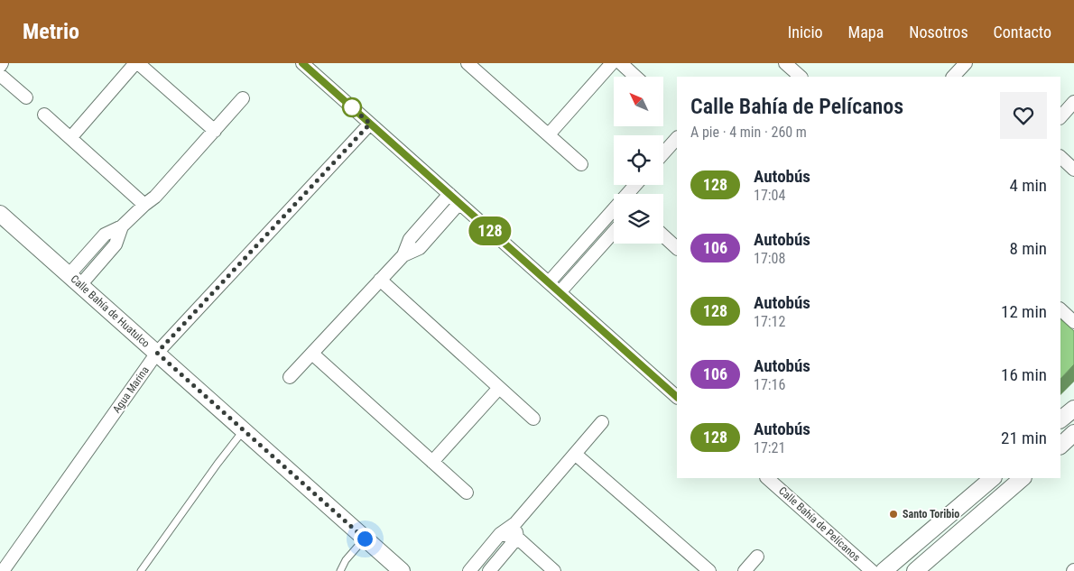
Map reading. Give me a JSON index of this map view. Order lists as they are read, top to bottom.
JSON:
{
  "streets": {
    "street": ["Calle Bahía de Huatulco", "Agua Marina", "Calle Bahía de Pelícanos"]
  },
  "crossings": [
    ["Calle Bahía de Huatulco", "Agua Marina"]
  ],
  "places": ["Santo Toribio"],
  "lines": ["bus line 128"],
  "north": "top left",
  "page": {
    "header": "Metrio",
    "nav": [
      "Inicio",
      "Mapa",
      "Nosotros",
      "Contacto"
    ],
    "on_map": "128",
    "heading": ["Calle Bahía de Pelícanos", "A pie · 4 min · 260 m"],
    "list": [
      {
        "mark": "128",
        "name": "Autobús",
        "note": "17:04",
        "value": "4 min"
      },
      {
        "mark": "106",
        "name": "Autobús",
        "note": "17:08",
        "value": "8 min"
      },
      {
        "mark": "128",
        "name": "Autobús",
        "note": "17:12",
        "value": "12 min"
      },
      {
        "mark": "106",
        "name": "Autobús",
        "note": "17:16",
        "value": "16 min"
      },
      {
        "mark": "128",
        "name": "Autobús",
        "note": "17:21",
        "value": "21 min"
      }
    ]
  }
}
